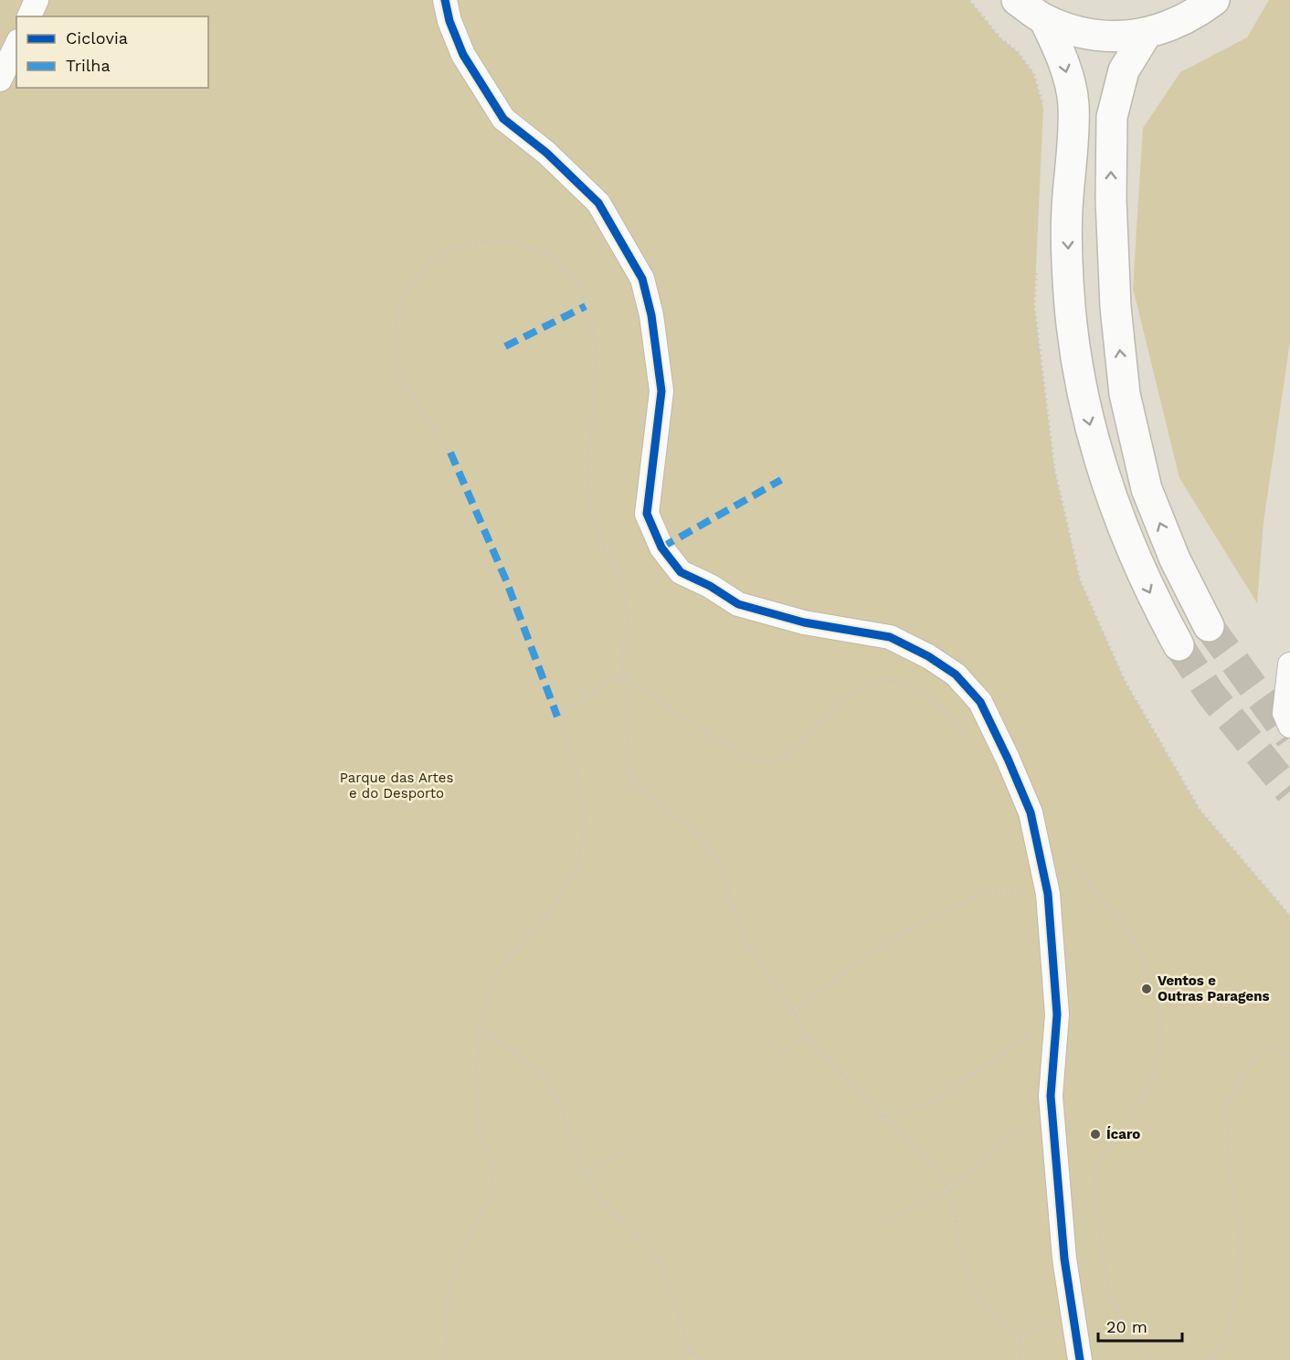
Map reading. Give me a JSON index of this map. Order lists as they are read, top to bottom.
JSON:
{
  "parks": ["Parque das Artes e do Desporto"],
  "places": ["Ventos e Outras Paragens", "Ícaro"],
  "legend": ["Ciclovia", "Trilha"],
  "scale_bar": "20 m"
}
